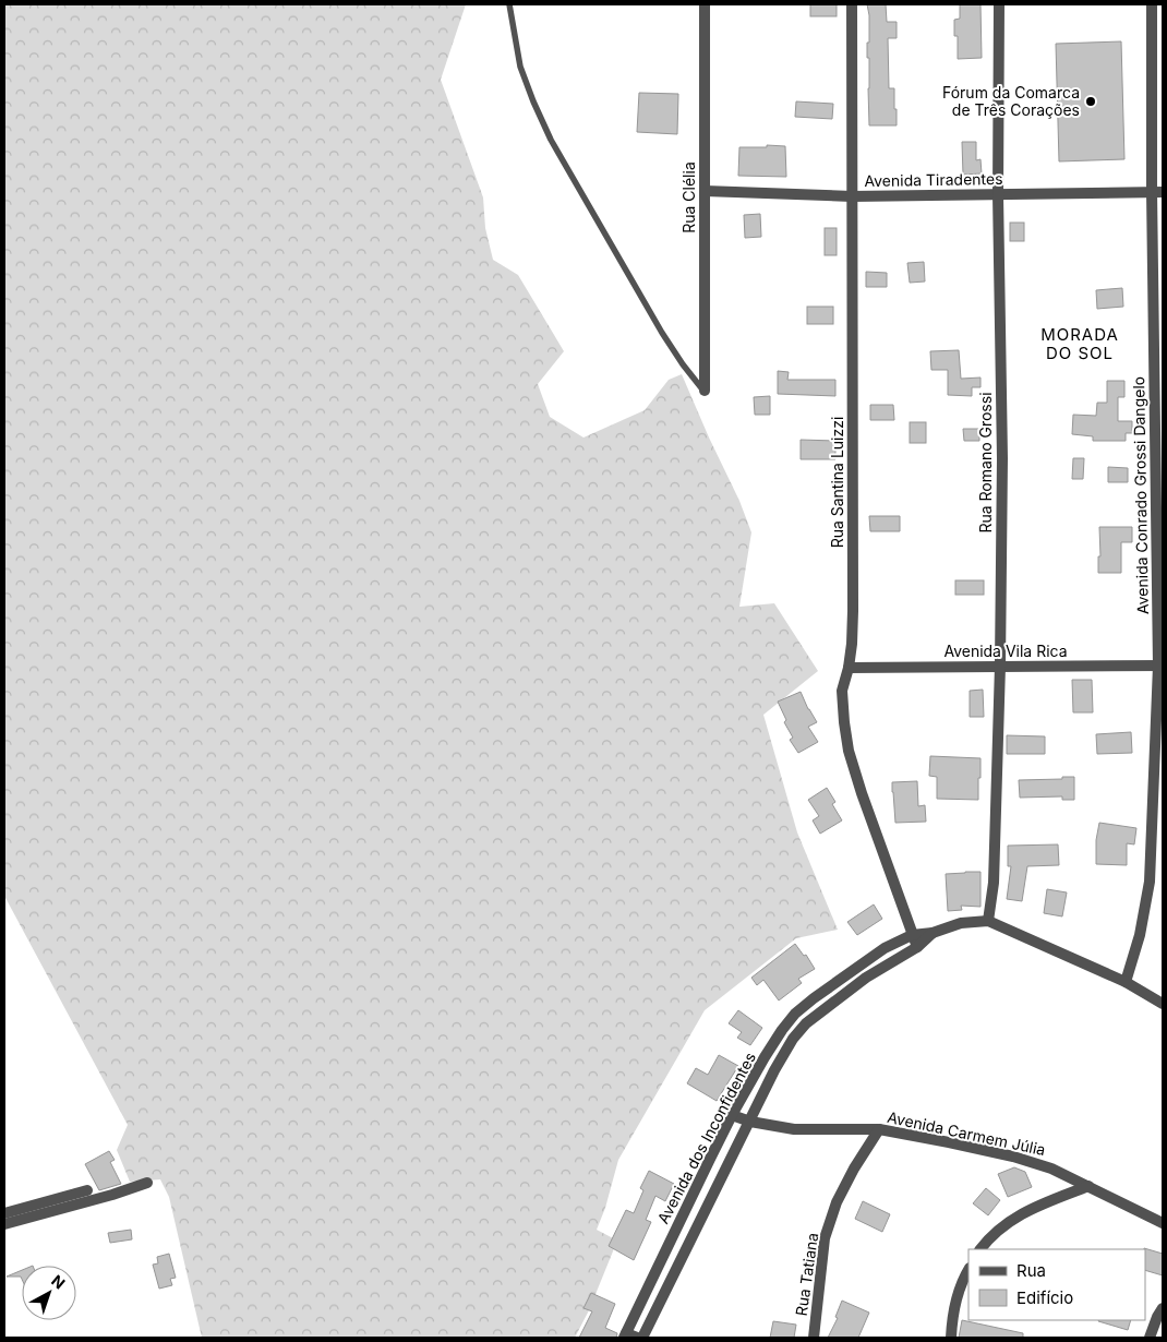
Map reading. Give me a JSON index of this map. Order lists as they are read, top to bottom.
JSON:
{
  "streets": {
    "street": [
      "Avenida Tiradentes",
      "Rua Clélia",
      "Rua Romano Grossi",
      "Rua Santina Luizzi",
      "Avenida Conrado Grossi Dangelo",
      "Avenida Vila Rica",
      "Avenida Carmem Júlia",
      "Avenida dos Inconfidentes",
      "Rua Tatiana"
    ]
  },
  "crossings": [
    ["Avenida Tiradentes", "Rua Clélia"],
    ["Avenida Tiradentes", "Rua Romano Grossi"],
    ["Avenida Tiradentes", "Rua Santina Luizzi"],
    ["Avenida Tiradentes", "Avenida Conrado Grossi Dangelo"],
    ["Rua Romano Grossi", "Avenida Vila Rica"],
    ["Rua Romano Grossi", "Avenida dos Inconfidentes"],
    ["Rua Santina Luizzi", "Avenida Vila Rica"],
    ["Rua Santina Luizzi", "Avenida dos Inconfidentes"],
    ["Avenida Conrado Grossi Dangelo", "Avenida Vila Rica"],
    ["Avenida Conrado Grossi Dangelo", "Avenida dos Inconfidentes"],
    ["Avenida Carmem Júlia", "Avenida dos Inconfidentes"],
    ["Avenida Carmem Júlia", "Rua Tatiana"]
  ],
  "districts": ["MORADA DO SOL"],
  "places": ["Fórum da Comarca de Três Corações"],
  "legend": ["Rua", "Edifício"],
  "north": "top right"
}
